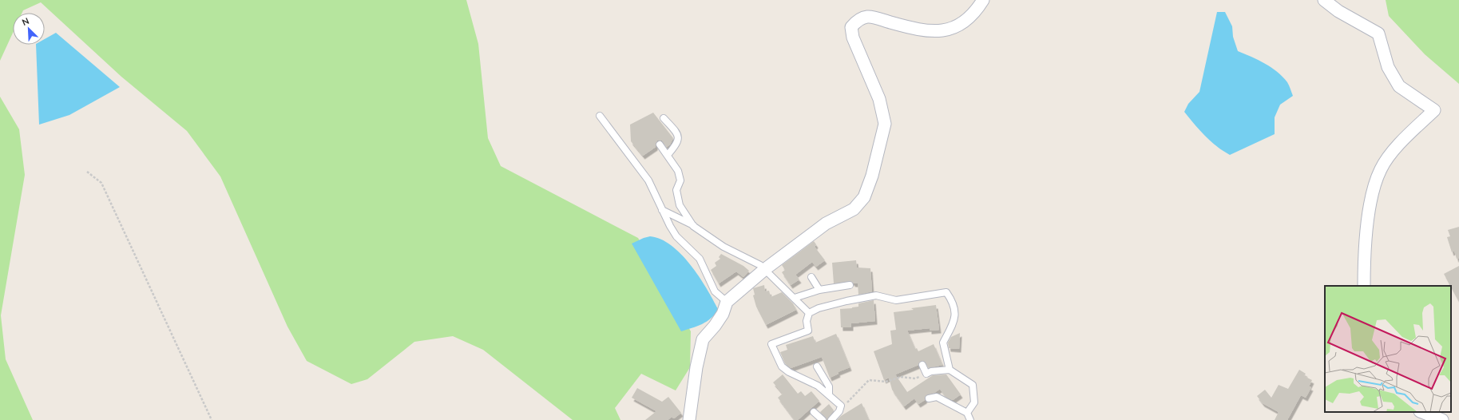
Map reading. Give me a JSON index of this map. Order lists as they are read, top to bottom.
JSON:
{
  "north": "top left"
}
